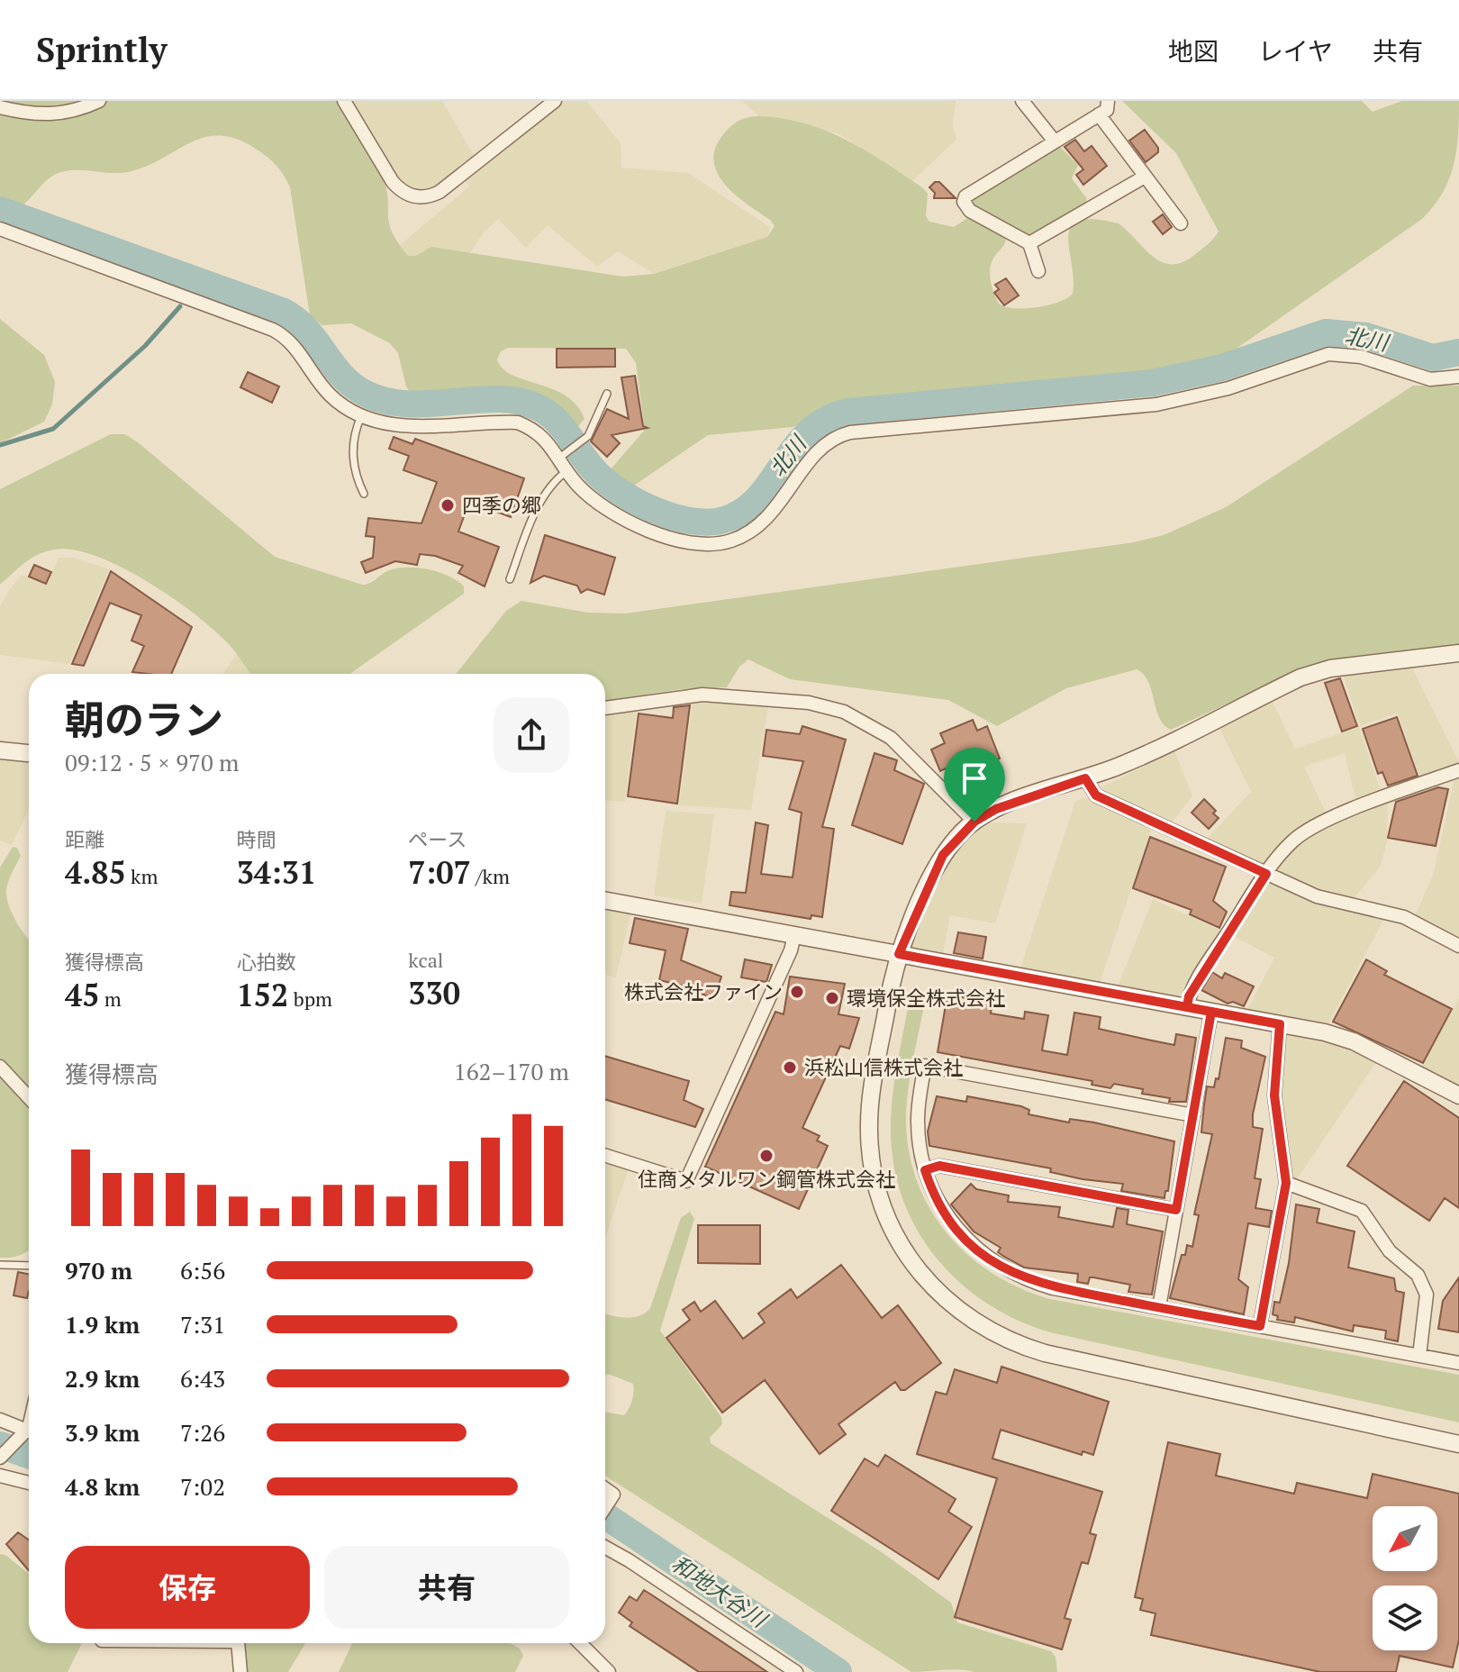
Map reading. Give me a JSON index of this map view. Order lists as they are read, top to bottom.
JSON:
{
  "water": ["北川", "和地大谷川"],
  "places": [
    "四季の郷",
    "株式会社ファイン",
    "環境保全株式会社",
    "浜松山信株式会社",
    "住商メタルワン鋼管株式会社"
  ],
  "north": "bottom left",
  "page": {
    "header": "Sprintly",
    "nav": ["地図", "レイヤ", "共有"],
    "heading": ["朝のラン", "09:12 · 5 × 970 m"],
    "stats": [
      ["距離", "4.85 km"],
      ["時間", "34:31"],
      ["ペース", "7:07 /km"],
      ["獲得標高", "45 m"],
      ["心拍数", "152 bpm"],
      ["kcal", "330"]
    ],
    "chart": ["獲得標高", "162–170 m"],
    "list": [
      {
        "name": "970 m",
        "note": "6:56"
      },
      {
        "name": "1.9 km",
        "note": "7:31"
      },
      {
        "name": "2.9 km",
        "note": "6:43"
      },
      {
        "name": "3.9 km",
        "note": "7:26"
      },
      {
        "name": "4.8 km",
        "note": "7:02"
      }
    ],
    "buttons": ["保存", "共有"]
  }
}
